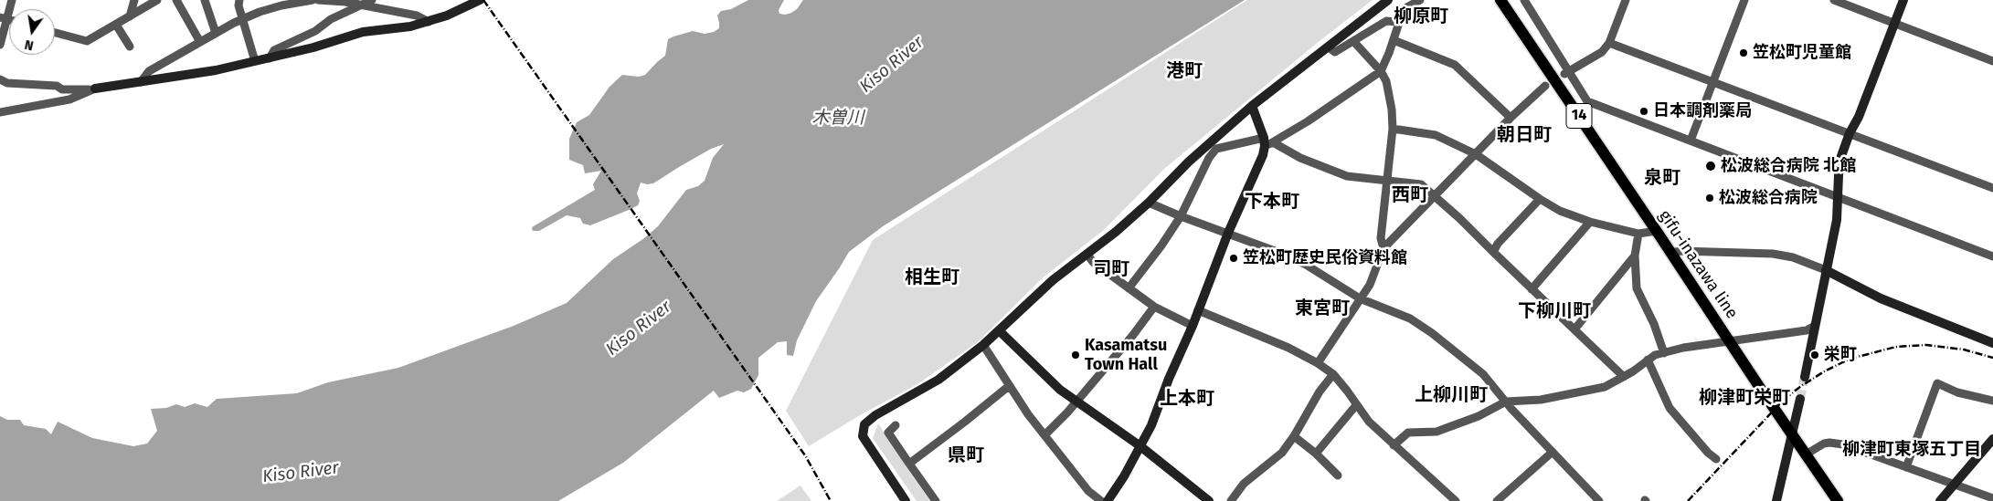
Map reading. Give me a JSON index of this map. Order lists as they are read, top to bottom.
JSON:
{
  "streets": {
    "main road": ["14", "gifu-inazawa line"]
  },
  "districts": [
    "柳原町",
    "港町",
    "朝日町",
    "泉町",
    "西町",
    "下本町",
    "司町",
    "相生町",
    "東宮町",
    "下柳川町",
    "上柳川町",
    "柳津町栄町",
    "上本町",
    "柳津町東塚五丁目",
    "県町"
  ],
  "water": ["Kiso River", "木曽川"],
  "places": [
    "笠松町児童館",
    "日本調剤薬局",
    "松波総合病院 北館",
    "松波総合病院",
    "笠松町歴史民俗資料館",
    "Kasamatsu Town Hall",
    "栄町"
  ],
  "north": "bottom"
}
